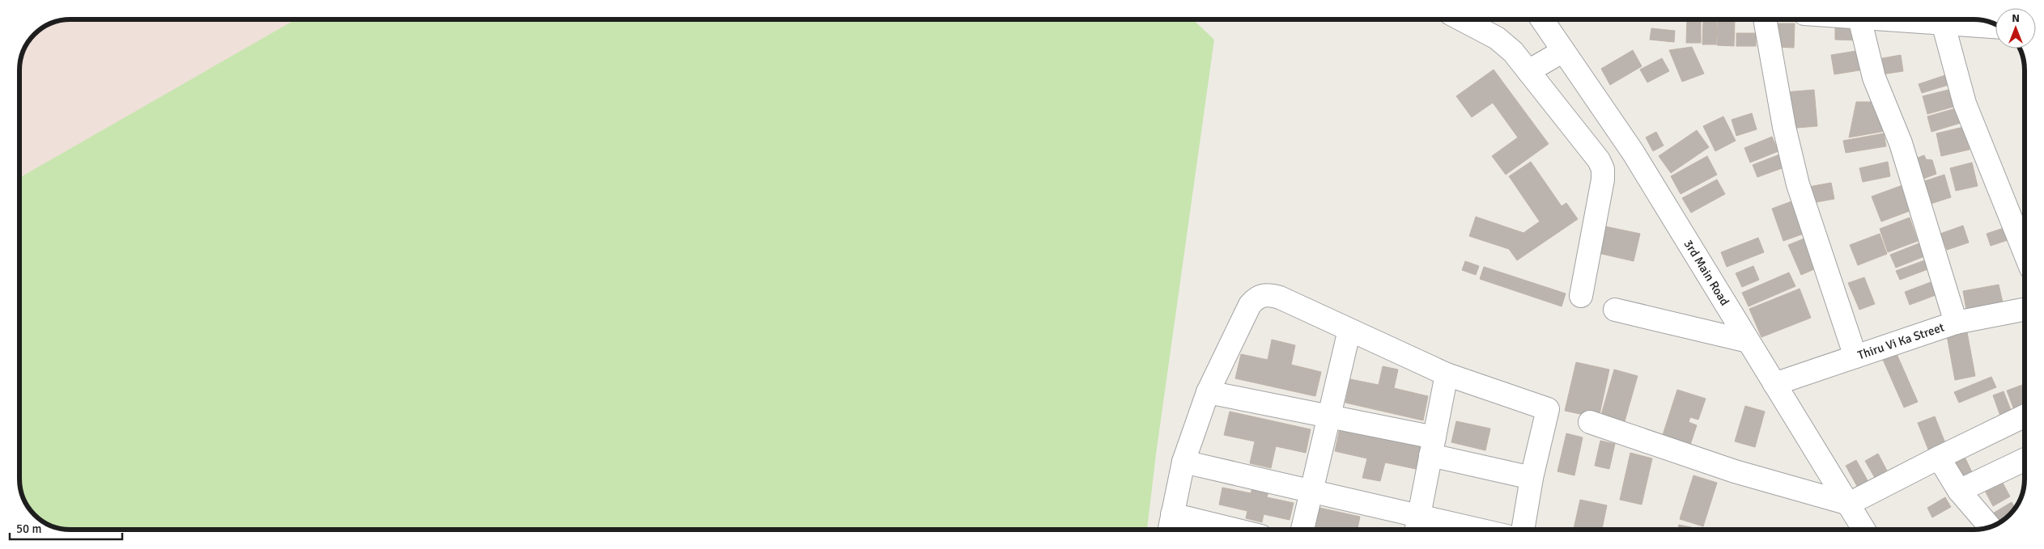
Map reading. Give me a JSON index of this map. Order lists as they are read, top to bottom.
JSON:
{
  "streets": {
    "street": ["3rd Main Road", "Thiru Vi Ka Street"]
  },
  "crossings": [
    ["3rd Main Road", "Thiru Vi Ka Street"]
  ],
  "scale_bar": "50 m",
  "north": "top"
}
